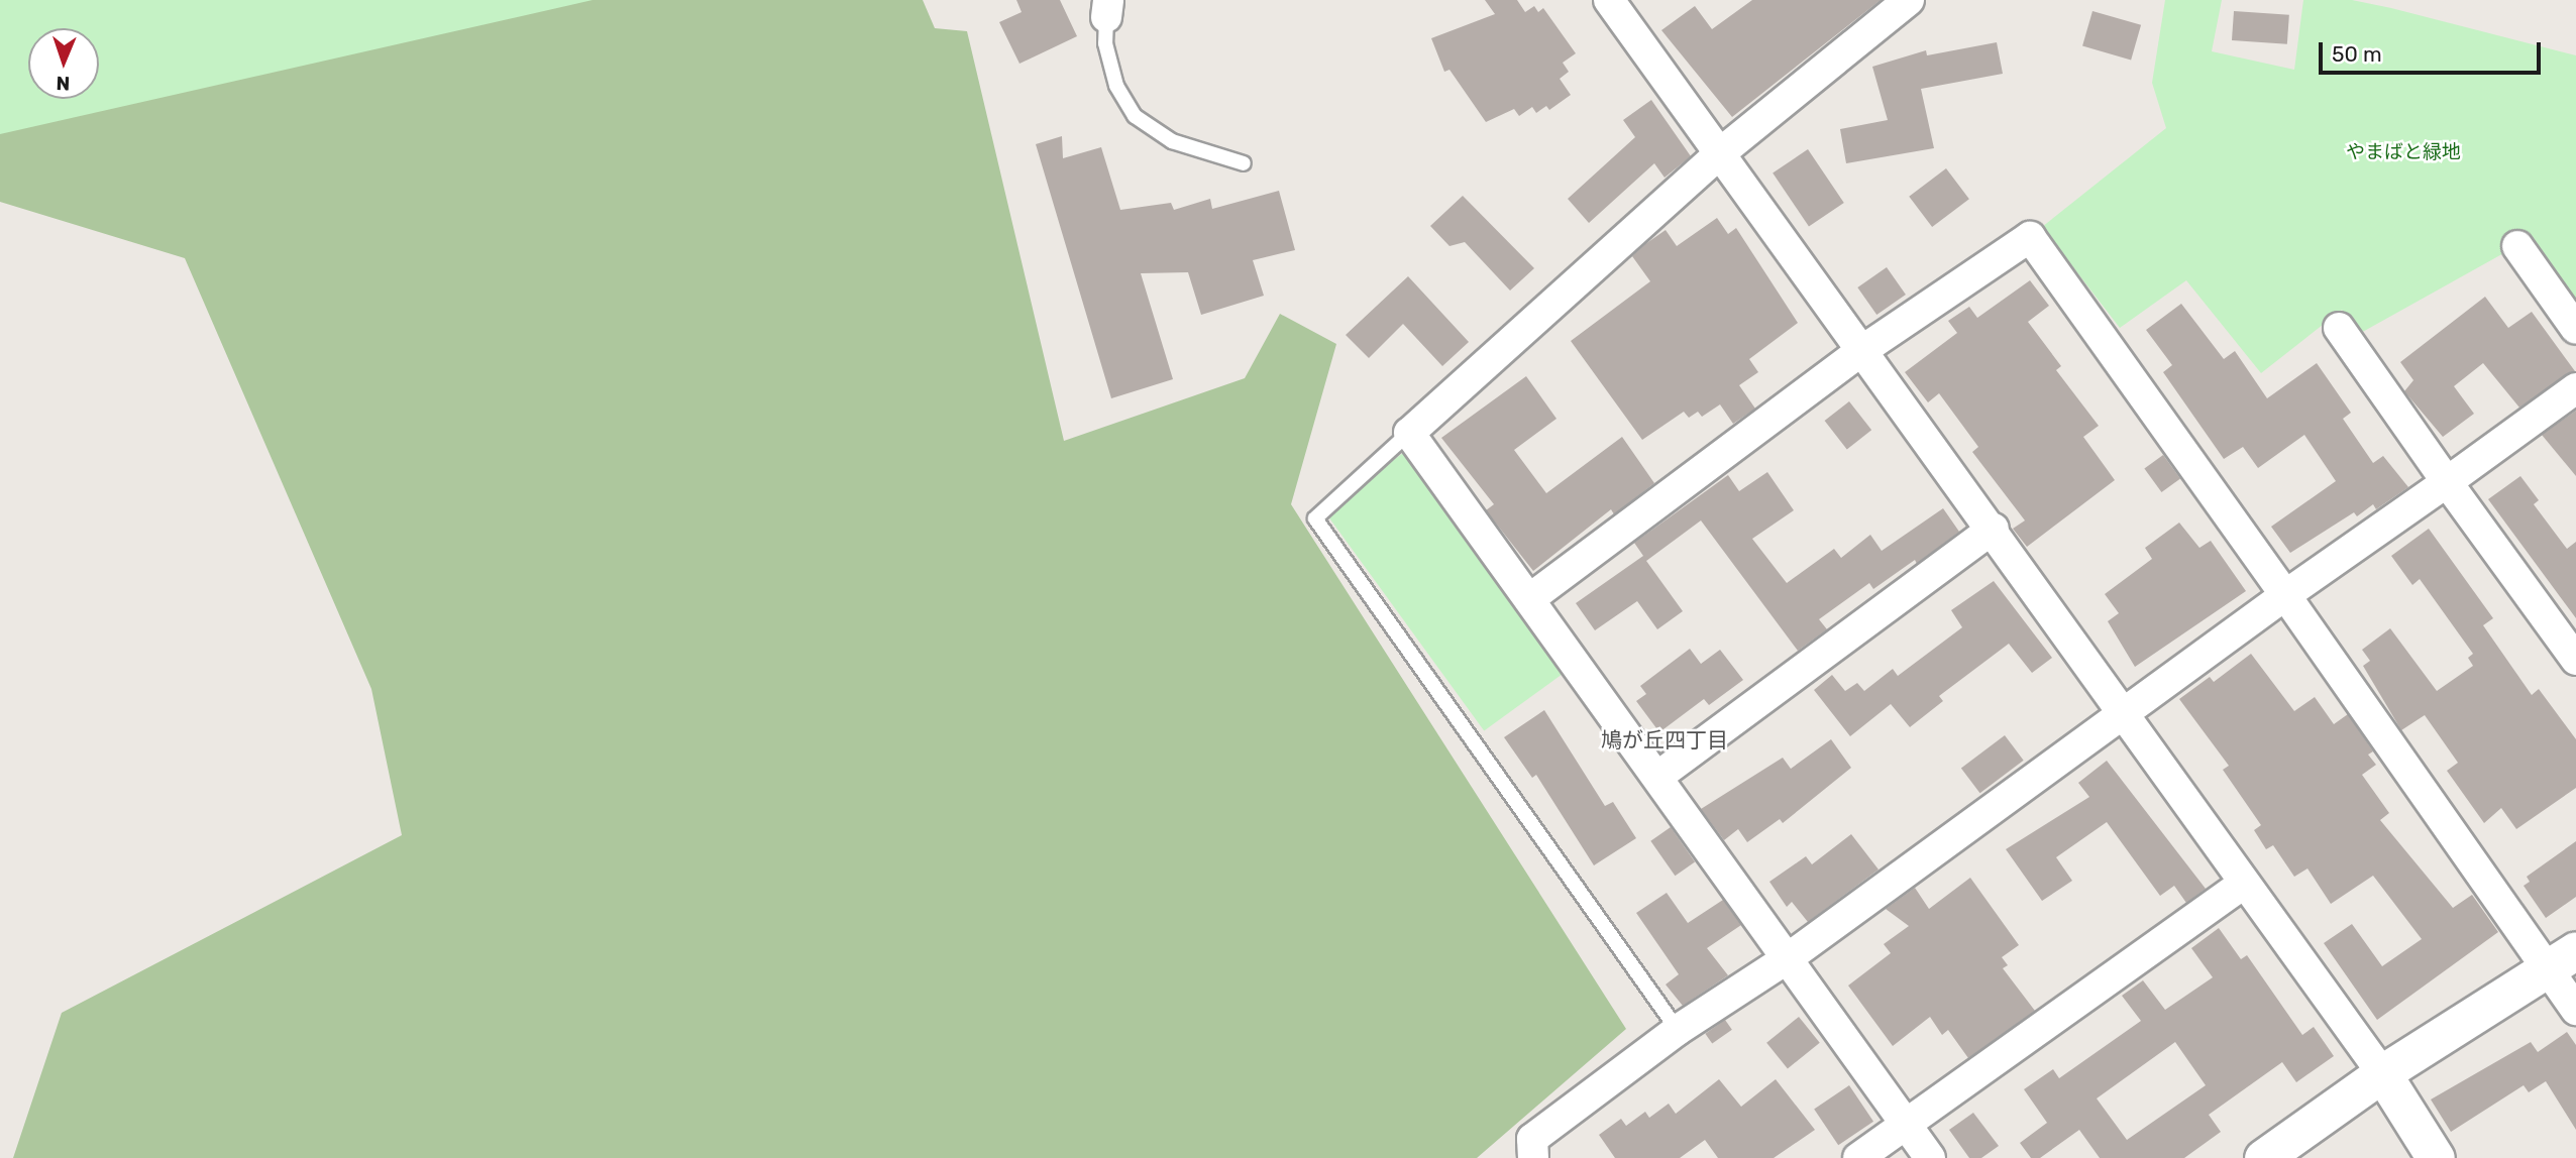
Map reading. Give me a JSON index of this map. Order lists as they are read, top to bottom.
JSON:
{
  "districts": ["鳩が丘四丁目"],
  "parks": ["やまばと緑地"],
  "scale_bar": "50 m",
  "north": "bottom"
}
